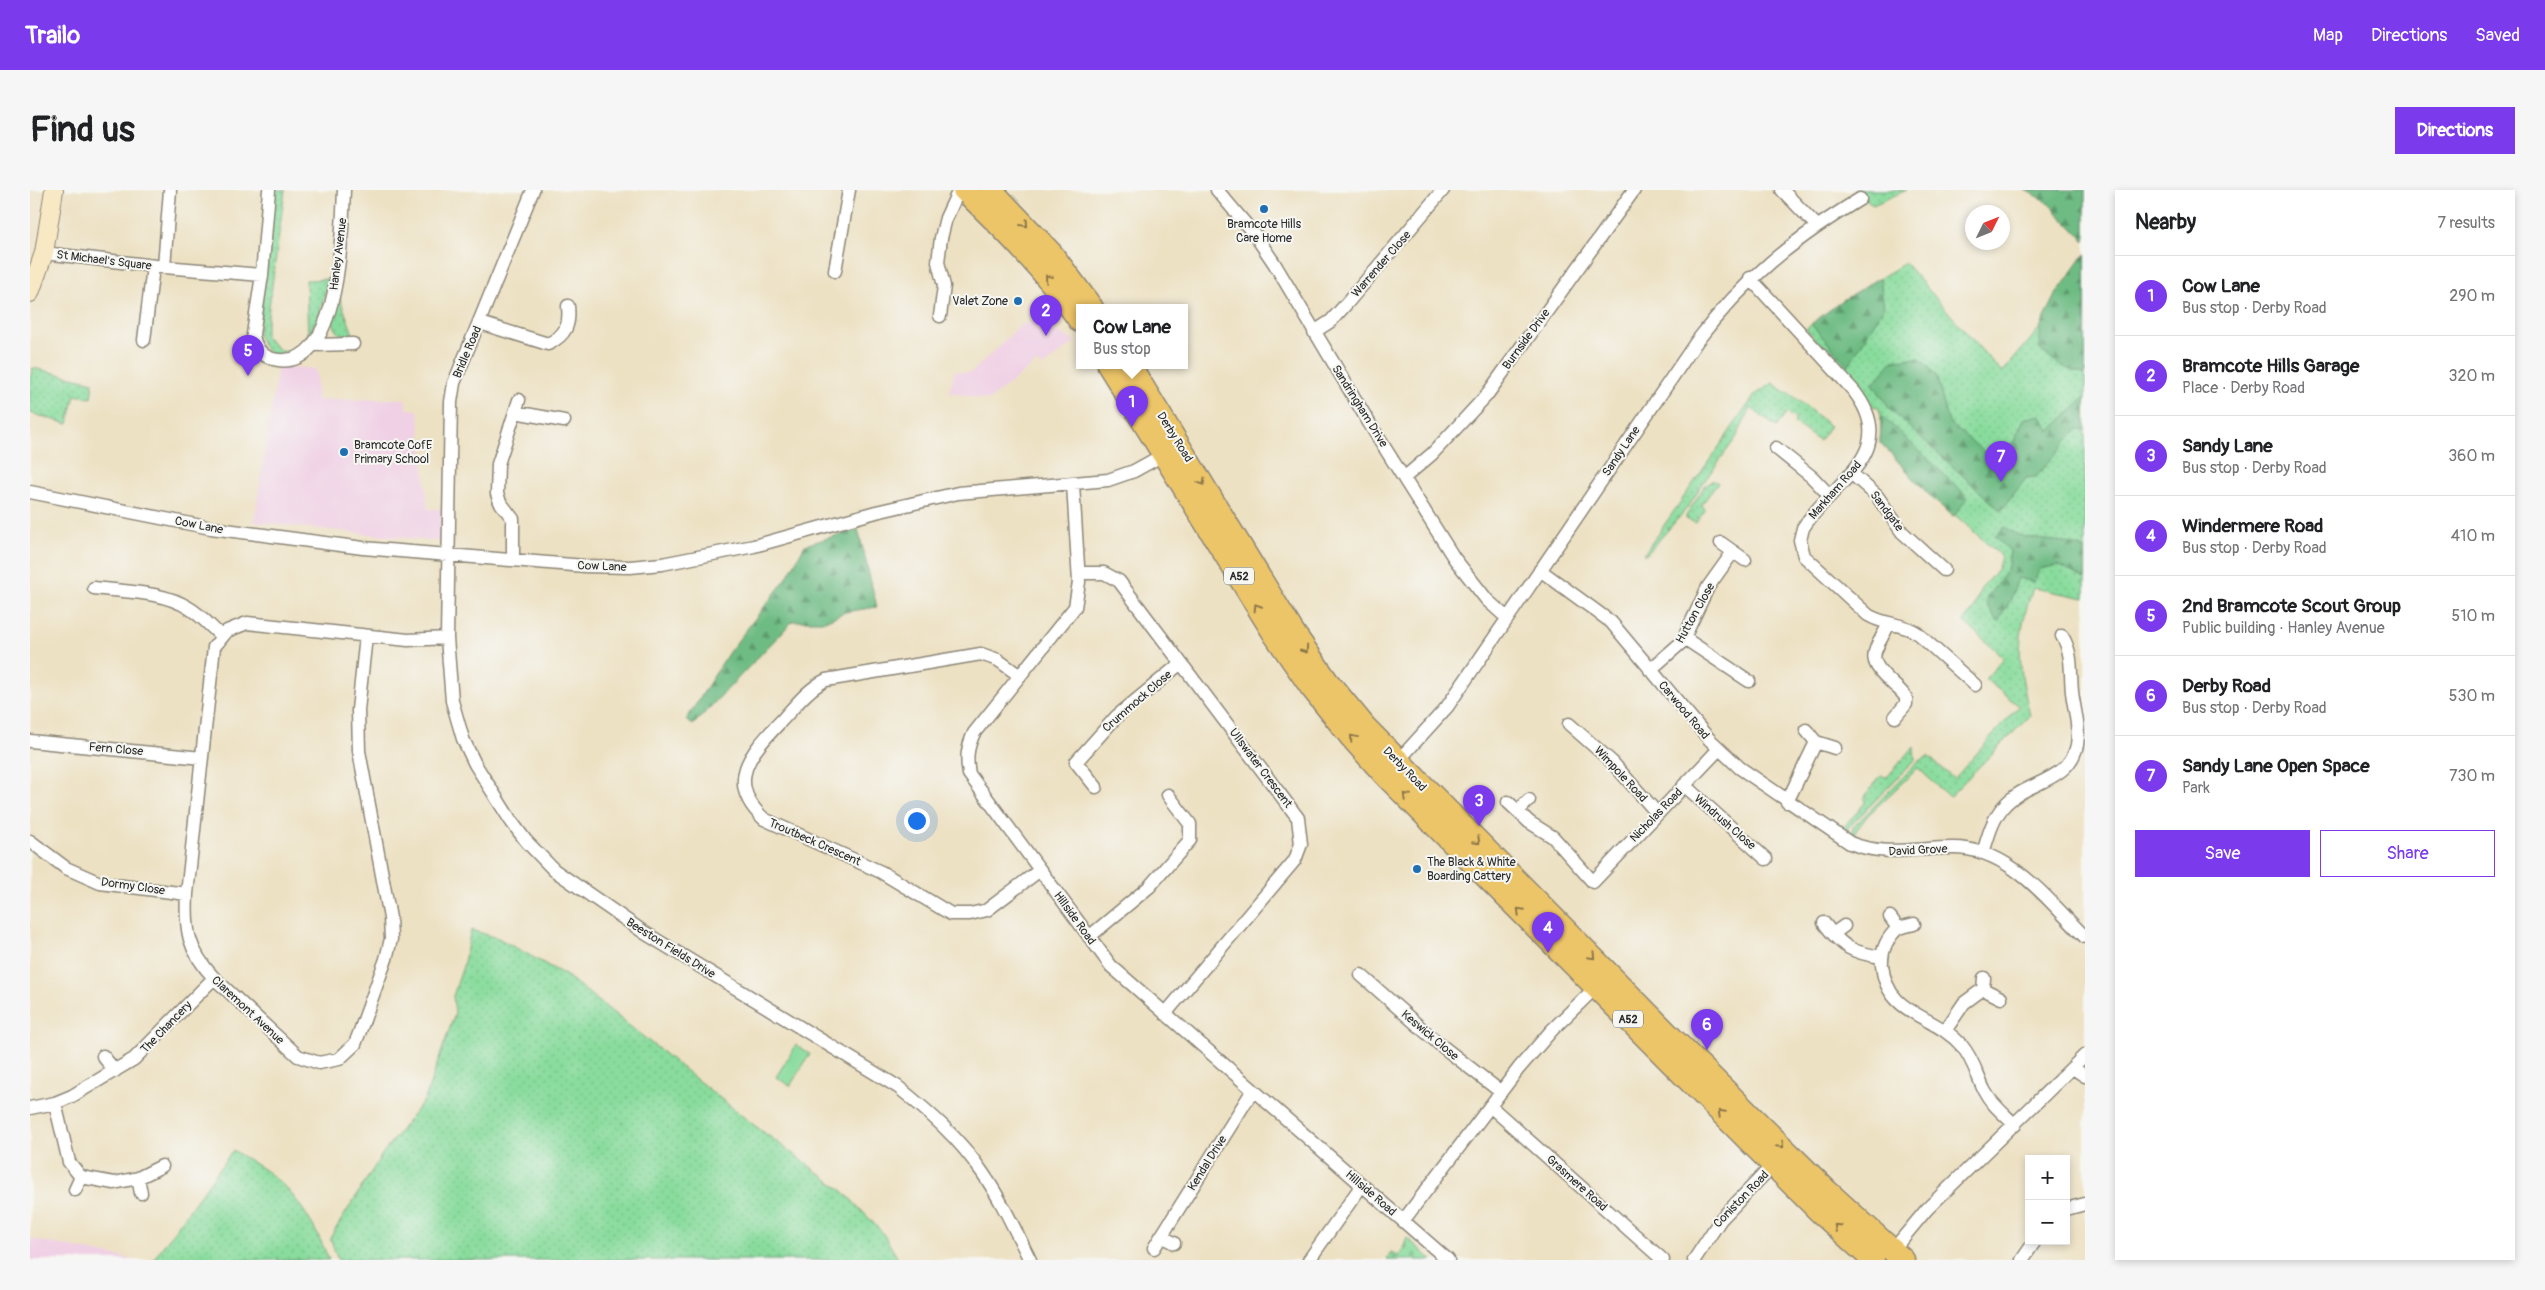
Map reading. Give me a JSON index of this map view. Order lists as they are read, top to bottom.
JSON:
{
  "streets": {
    "highway": ["Derby Road", "A52"],
    "street": [
      "Hanley Avenue",
      "St Michael's Square",
      "Warrender Close",
      "Burnside Drive",
      "Bridle Road",
      "Sandringham Drive",
      "Sandy Lane",
      "Markham Road",
      "Sandgate",
      "Cow Lane",
      "Hutton Close",
      "Crummock Close",
      "Carwood Road",
      "Fern Close",
      "Ullswater Crescent",
      "Wimpole Road",
      "Nicholas Road",
      "Windrush Close",
      "Troutbeck Crescent",
      "David Grove",
      "Dormy Close",
      "Hillside Road",
      "Beeston Fields Drive",
      "Claremont Avenue",
      "The Chancery",
      "Keswick Close",
      "Kendal Drive",
      "Grasmere Road",
      "Coniston Road"
    ]
  },
  "crossings": [
    ["Warrender Close", "Sandringham Drive"],
    ["Burnside Drive", "Sandringham Drive"],
    ["Bridle Road", "Cow Lane"],
    ["Bridle Road", "Beeston Fields Drive"],
    ["Sandringham Drive", "Sandy Lane"],
    ["Derby Road", "Sandy Lane"],
    ["Derby Road", "Cow Lane"],
    ["Derby Road", "Coniston Road"],
    ["Sandy Lane", "Markham Road"],
    ["Sandy Lane", "Carwood Road"],
    ["Markham Road", "Sandgate"],
    ["Cow Lane", "Hillside Road"],
    ["Cow Lane", "Beeston Fields Drive"],
    ["Hutton Close", "Carwood Road"],
    ["Crummock Close", "Ullswater Crescent"],
    ["Carwood Road", "Nicholas Road"],
    ["Carwood Road", "David Grove"],
    ["Fern Close", "Claremont Avenue"],
    ["Ullswater Crescent", "Hillside Road"],
    ["Wimpole Road", "Nicholas Road"],
    ["Nicholas Road", "Windrush Close"],
    ["Troutbeck Crescent", "Hillside Road"],
    ["Dormy Close", "Claremont Avenue"],
    ["Hillside Road", "Kendal Drive"],
    ["Claremont Avenue", "The Chancery"]
  ],
  "places": [
    "Bramcote Hills Care Home",
    "Valet Zone",
    "Bramcote CofE Primary School",
    "The Black & White Boarding Cattery"
  ],
  "north": "top right",
  "page": {
    "header": "Trailo",
    "nav": ["Map", "Directions", "Saved"],
    "buttons": [
      "Directions",
      ["Save", "Share"]
    ],
    "title": "Find us",
    "heading": ["Nearby", "7 results"],
    "list": [
      {
        "mark": "1",
        "name": "Cow Lane",
        "note": "Bus stop · Derby Road",
        "value": "290 m"
      },
      {
        "mark": "2",
        "name": "Bramcote Hills Garage",
        "note": "Place · Derby Road",
        "value": "320 m"
      },
      {
        "mark": "3",
        "name": "Sandy Lane",
        "note": "Bus stop · Derby Road",
        "value": "360 m"
      },
      {
        "mark": "4",
        "name": "Windermere Road",
        "note": "Bus stop · Derby Road",
        "value": "410 m"
      },
      {
        "mark": "5",
        "name": "2nd Bramcote Scout Group",
        "note": "Public building · Hanley Avenue",
        "value": "510 m"
      },
      {
        "mark": "6",
        "name": "Derby Road",
        "note": "Bus stop · Derby Road",
        "value": "530 m"
      },
      {
        "mark": "7",
        "name": "Sandy Lane Open Space",
        "note": "Park",
        "value": "730 m"
      }
    ],
    "pins": [
      "2",
      "5",
      "1",
      "7",
      "3",
      "4",
      "6"
    ],
    "popup": ["Cow Lane", "Bus stop"],
    "map_buttons": ["+", "−"]
  }
}
